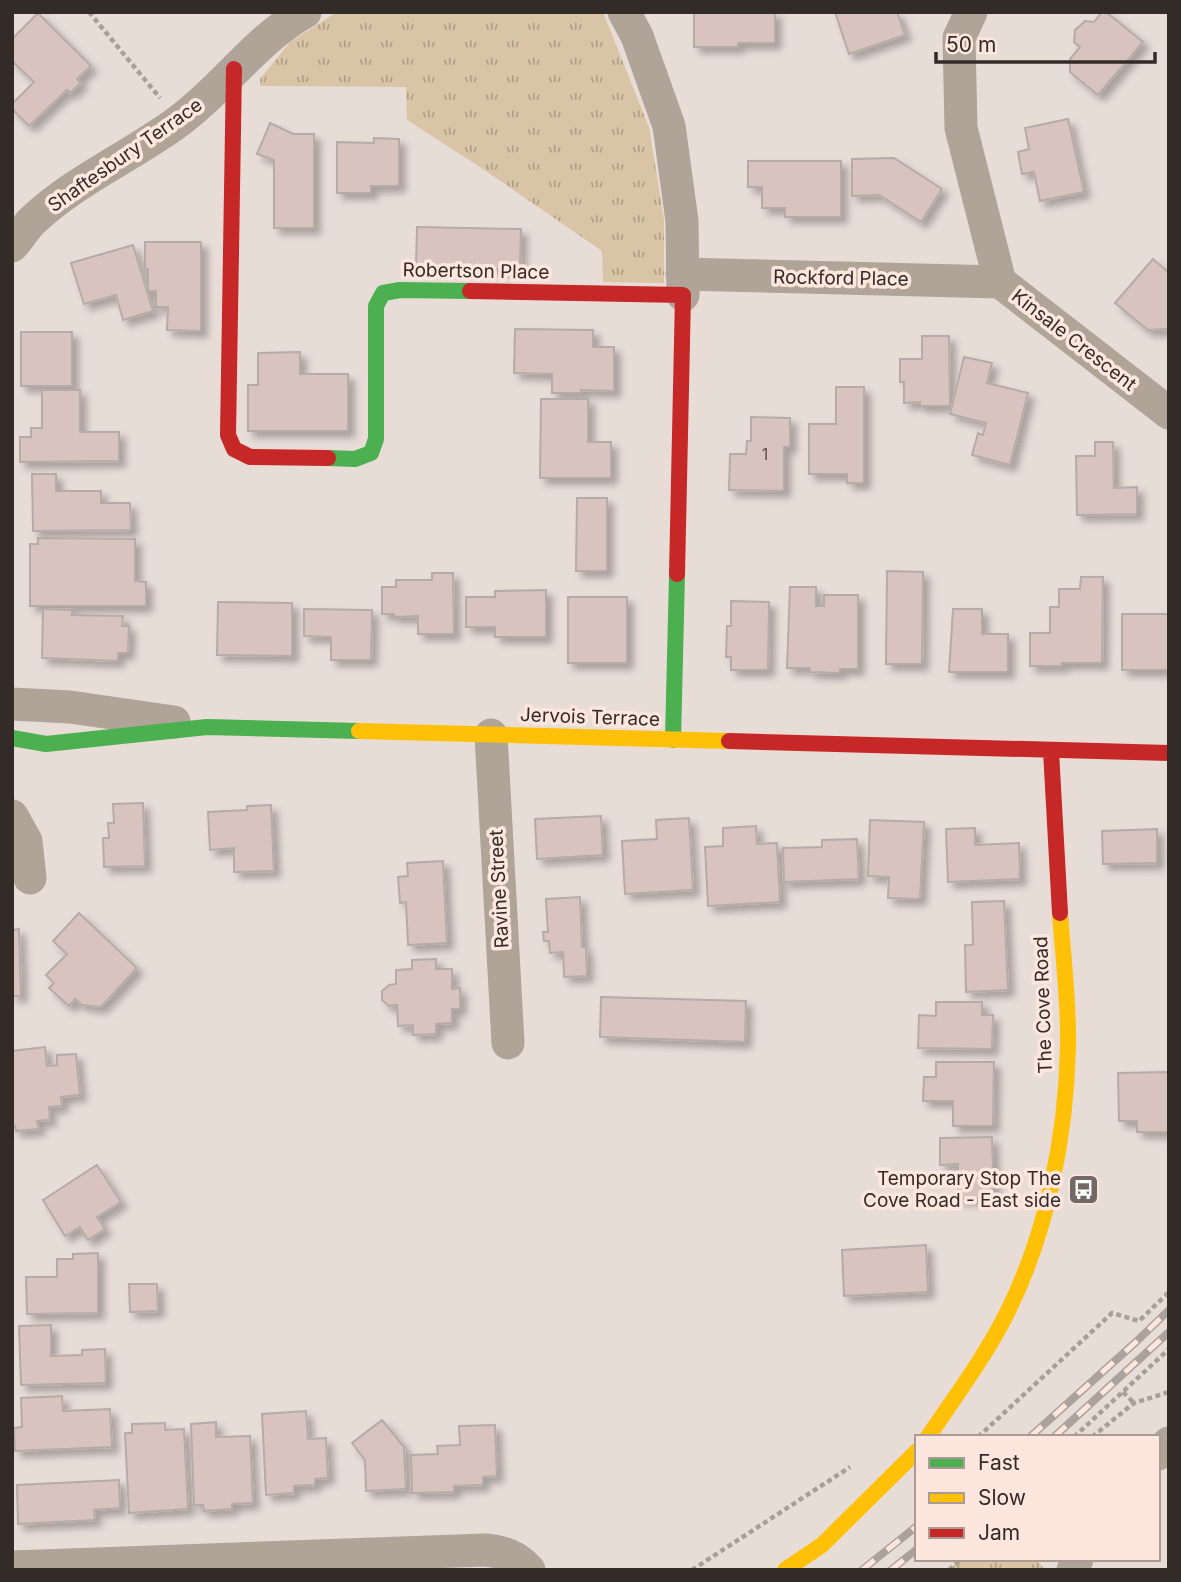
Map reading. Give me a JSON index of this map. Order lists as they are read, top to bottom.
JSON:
{
  "streets": {
    "street": [
      "Shaftesbury Terrace",
      "Robertson Place",
      "Rockford Place",
      "Kinsale Crescent",
      "Jervois Terrace",
      "Ravine Street",
      "The Cove Road"
    ]
  },
  "crossings": [
    ["Shaftesbury Terrace", "Robertson Place"],
    ["Robertson Place", "Rockford Place"],
    ["Rockford Place", "Kinsale Crescent"],
    ["Jervois Terrace", "Ravine Street"],
    ["Jervois Terrace", "The Cove Road"]
  ],
  "places": {
    "bus stop": ["Temporary Stop The Cove Road - East side"]
  },
  "house_numbers": ["1"],
  "legend": ["Fast", "Slow", "Jam"],
  "scale_bar": "50 m"
}
